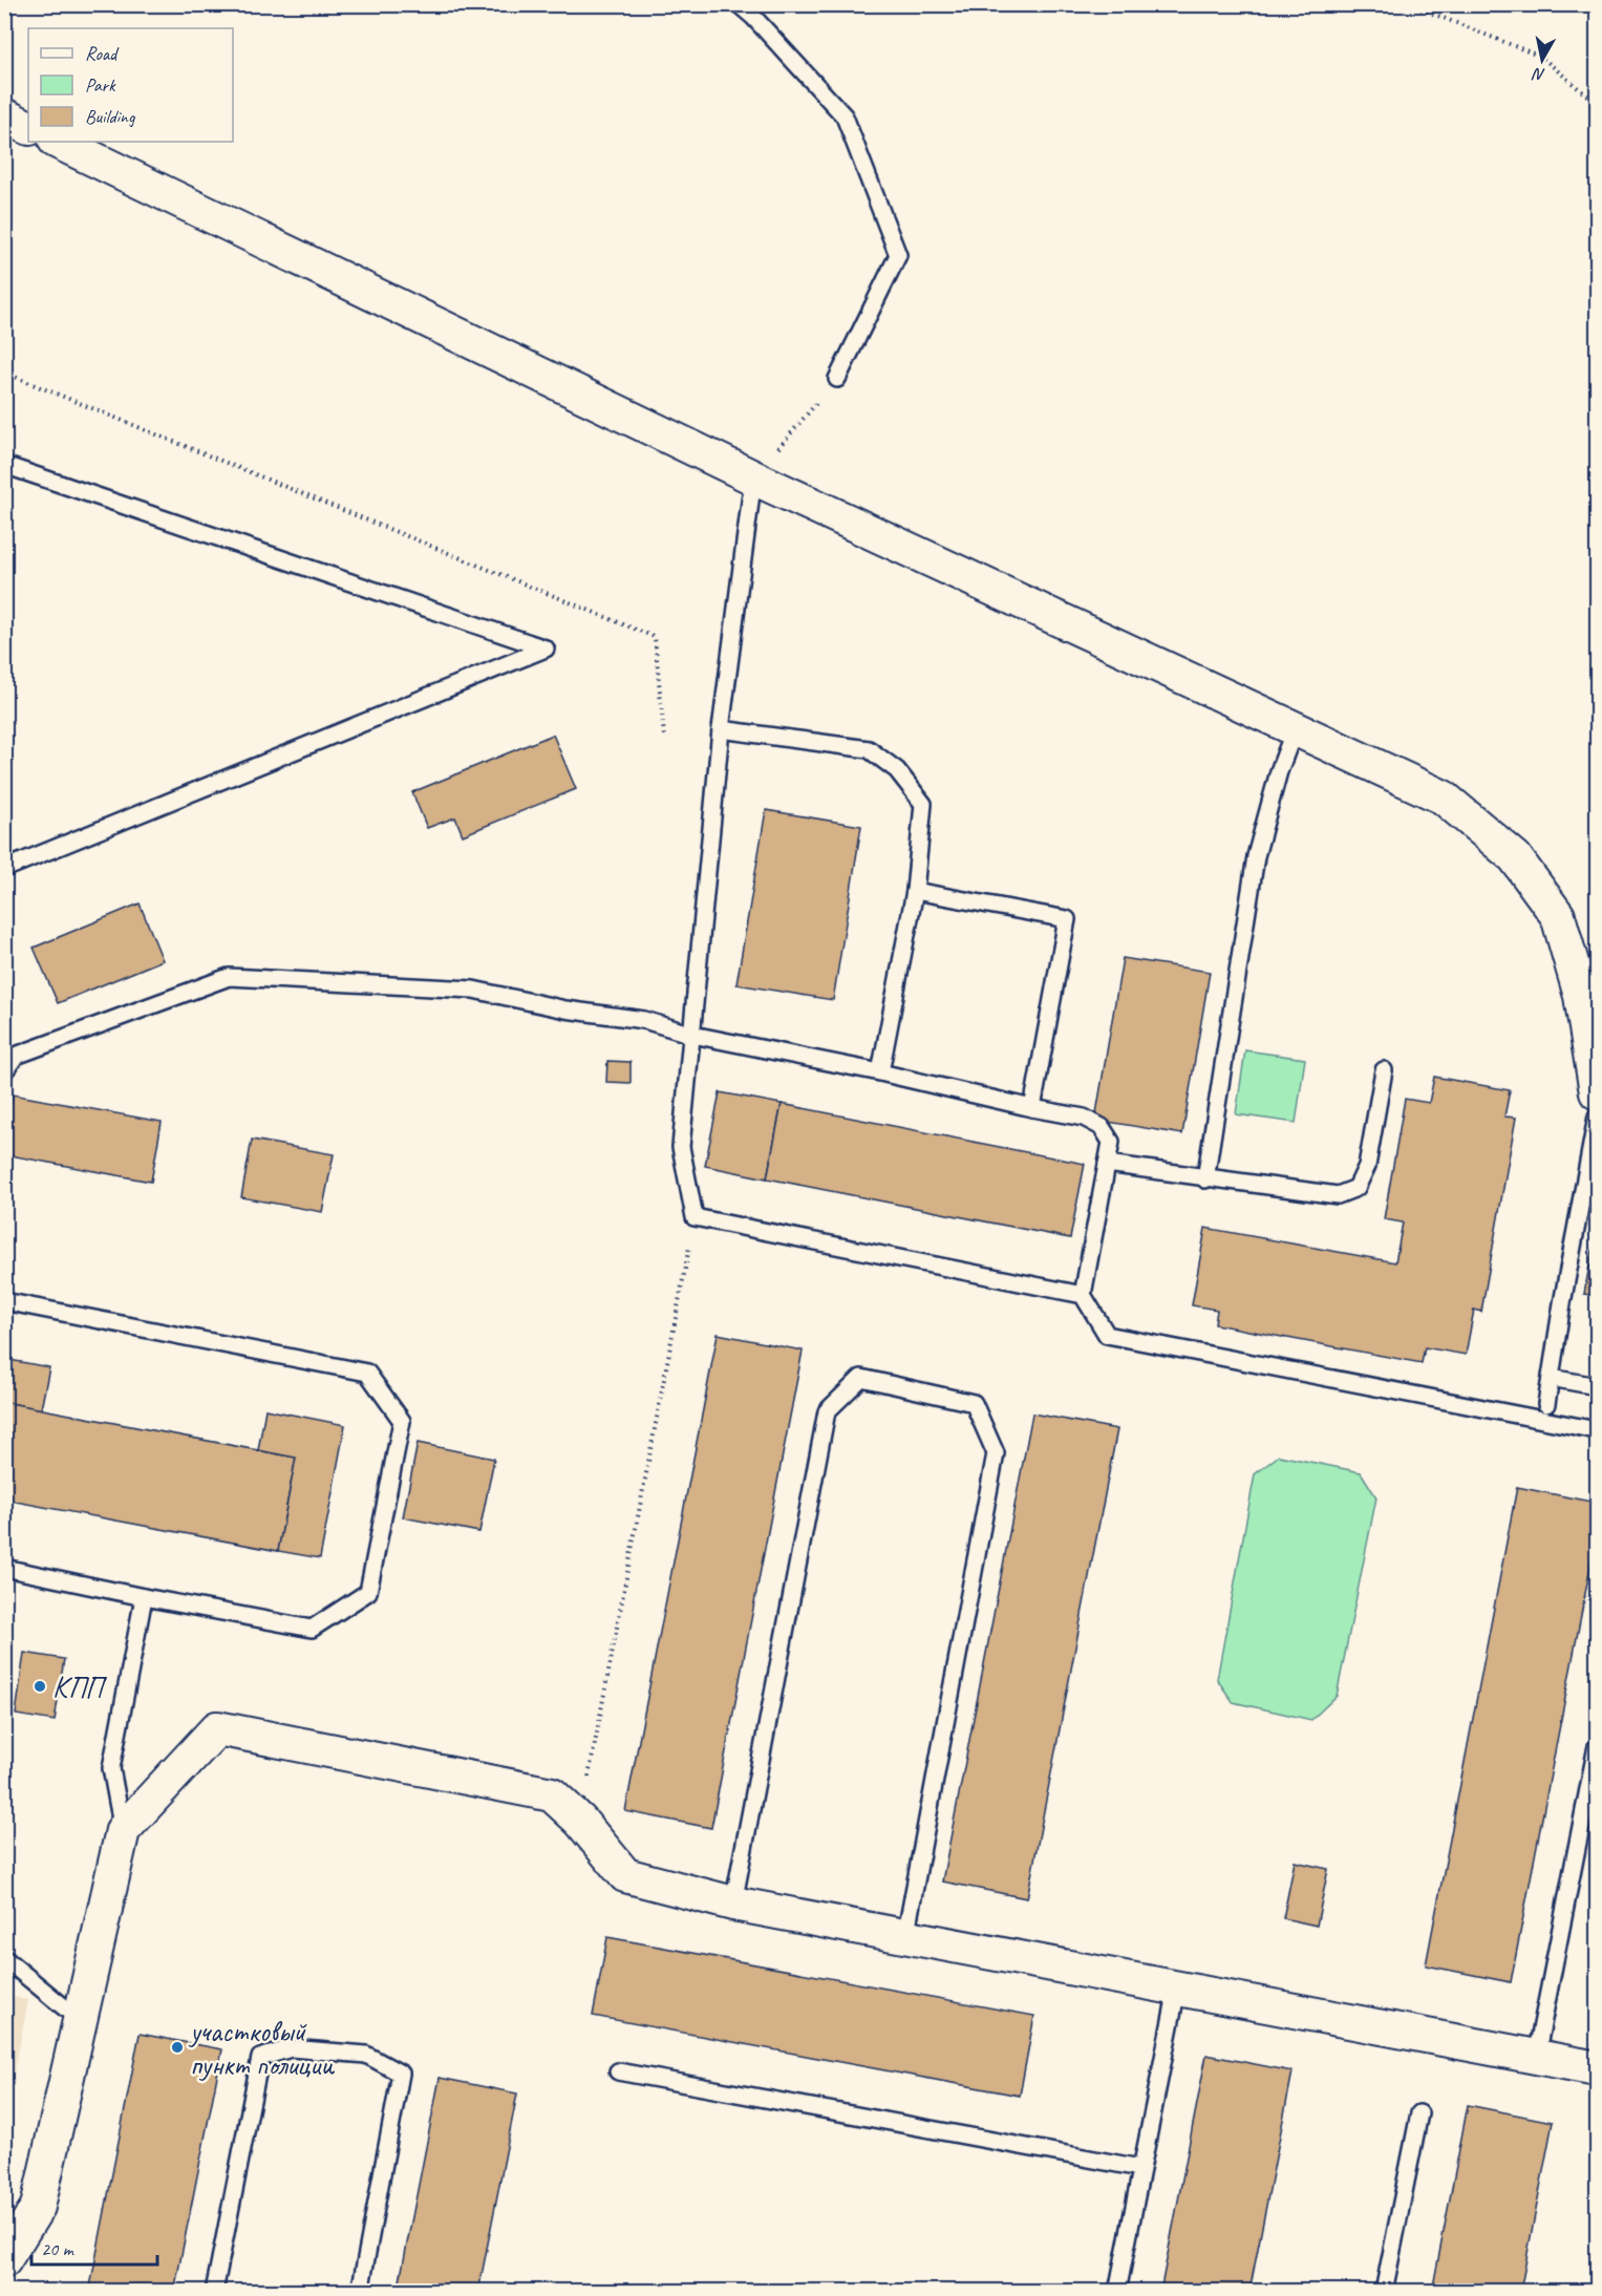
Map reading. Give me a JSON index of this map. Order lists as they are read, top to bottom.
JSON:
{
  "places": ["КПП", "участковый пункт полиции"],
  "legend": ["Road", "Park", "Building"],
  "scale_bar": "20 m",
  "north": "bottom"
}
